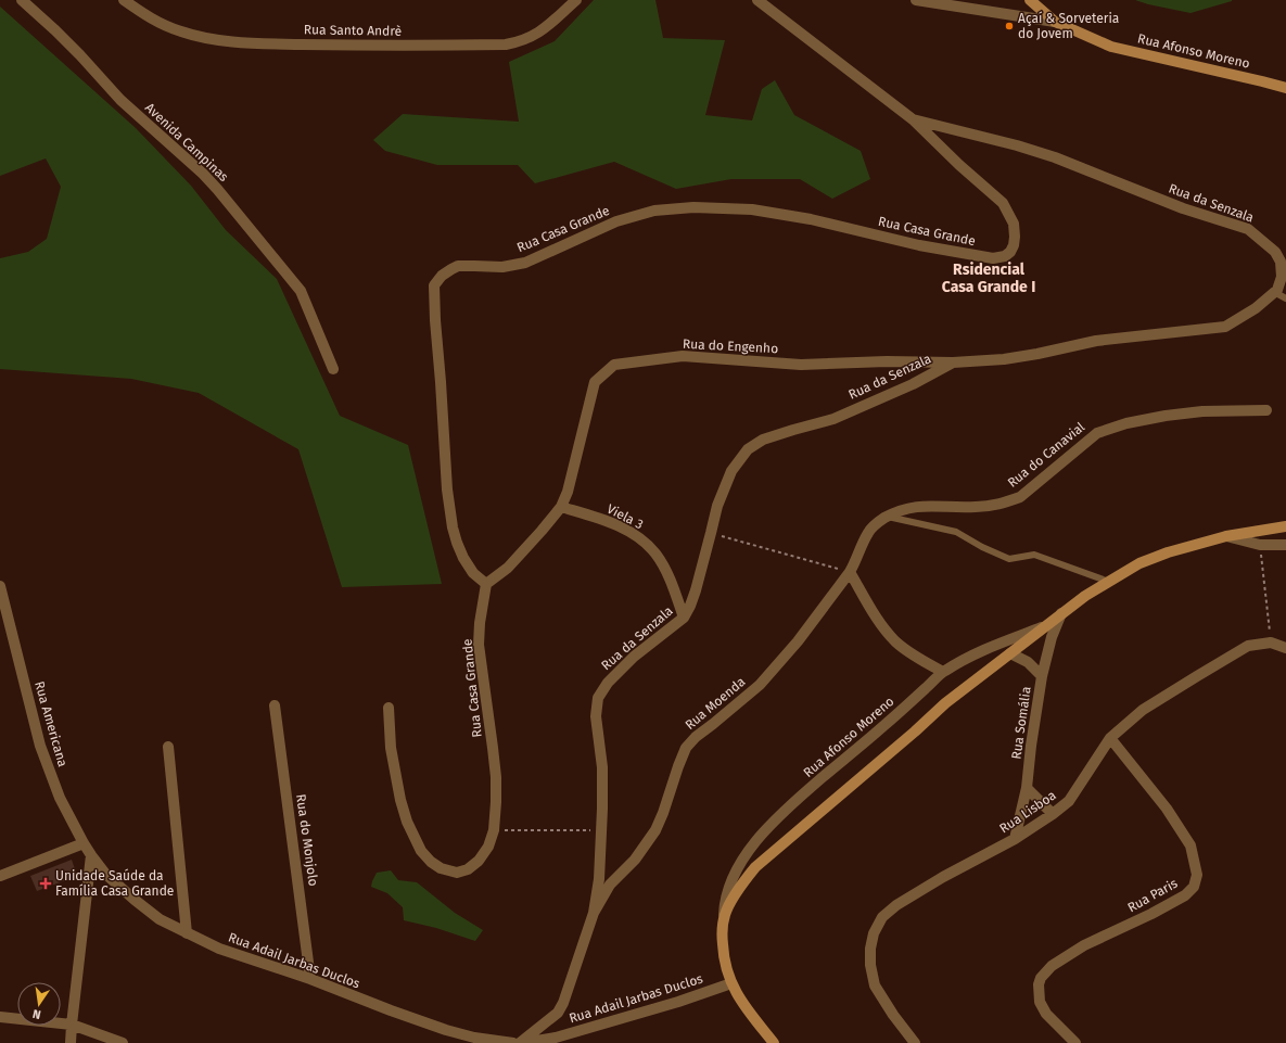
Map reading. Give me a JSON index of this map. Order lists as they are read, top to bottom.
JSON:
{
  "streets": {
    "main road": ["Rua Afonso Moreno"],
    "street": [
      "Rua Santo Andrè",
      "Avenida Campinas",
      "Rua da Senzala",
      "Rua Casa Grande",
      "Rua do Engenho",
      "Rua do Canavial",
      "Viela 3",
      "Rua Moenda",
      "Rua Somália",
      "Rua Americana",
      "Rua Lisboa",
      "Rua do Monjolo",
      "Rua Paris",
      "Rua Adail Jarbas Duclos"
    ]
  },
  "crossings": [
    ["Rua Afonso Moreno", "Rua Somália"],
    ["Rua Afonso Moreno", "Rua Adail Jarbas Duclos"],
    ["Rua da Senzala", "Rua Casa Grande"],
    ["Rua da Senzala", "Rua do Engenho"],
    ["Rua da Senzala", "Viela 3"],
    ["Rua da Senzala", "Rua Moenda"],
    ["Rua Casa Grande", "Rua do Engenho"],
    ["Rua do Engenho", "Viela 3"],
    ["Rua do Canavial", "Rua Moenda"],
    ["Rua Somália", "Rua Lisboa"],
    ["Rua Americana", "Rua Adail Jarbas Duclos"],
    ["Rua Lisboa", "Rua Paris"],
    ["Rua do Monjolo", "Rua Adail Jarbas Duclos"]
  ],
  "districts": ["Rsidencial Casa Grande I"],
  "places": {
    "other": ["Açaí & Sorveteria do Jovem"],
    "health": ["Unidade Saúde da Família Casa Grande"]
  },
  "north": "bottom"
}
